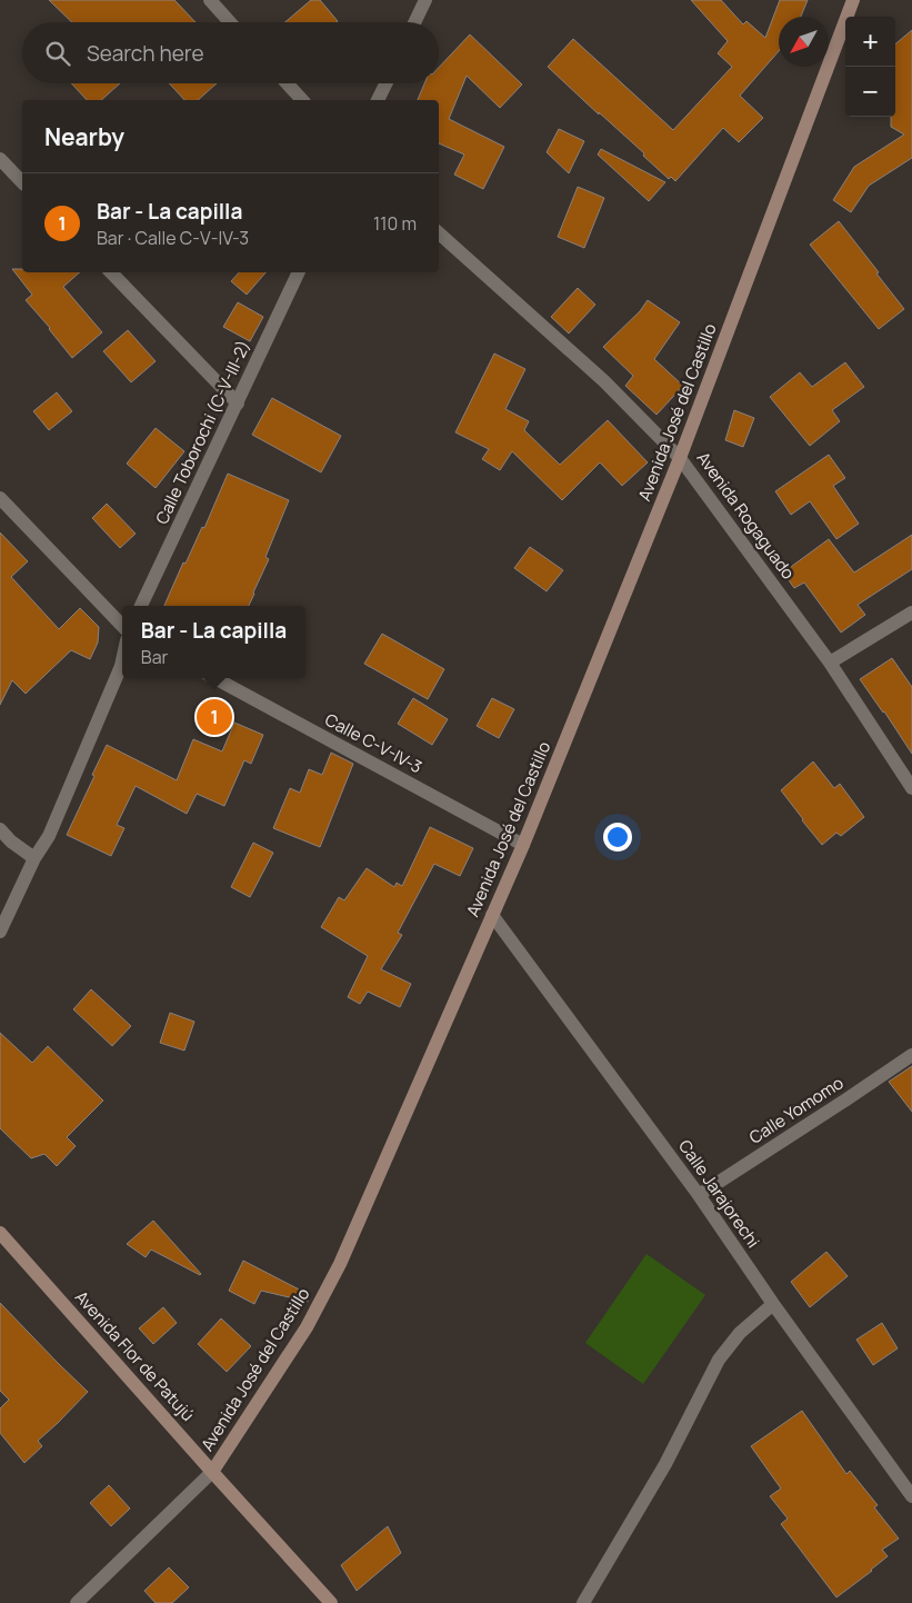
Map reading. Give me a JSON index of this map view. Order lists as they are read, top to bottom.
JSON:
{
  "streets": {
    "main road": ["Avenida José del Castillo", "Avenida Flor de Patujú"],
    "street": [
      "Calle Toborochi (C-V-III-2)",
      "Avenida Rogaguado",
      "Calle C-V-IV-3",
      "Calle Yomomo",
      "Calle Jarajorechi"
    ]
  },
  "crossings": [
    ["Avenida José del Castillo", "Avenida Rogaguado"],
    ["Avenida José del Castillo", "Calle C-V-IV-3"],
    ["Avenida José del Castillo", "Calle Jarajorechi"],
    ["Avenida José del Castillo", "Avenida Flor de Patujú"],
    ["Calle Yomomo", "Calle Jarajorechi"]
  ],
  "north": "bottom left",
  "page": {
    "map_buttons": ["+", "−"],
    "search": "Search here",
    "heading": "Nearby",
    "list": [
      {
        "mark": "1",
        "name": "Bar - La capilla",
        "note": "Bar · Calle C-V-IV-3",
        "value": "110 m"
      }
    ],
    "popup": ["Bar - La capilla", "Bar"],
    "pins": "1"
  }
}
